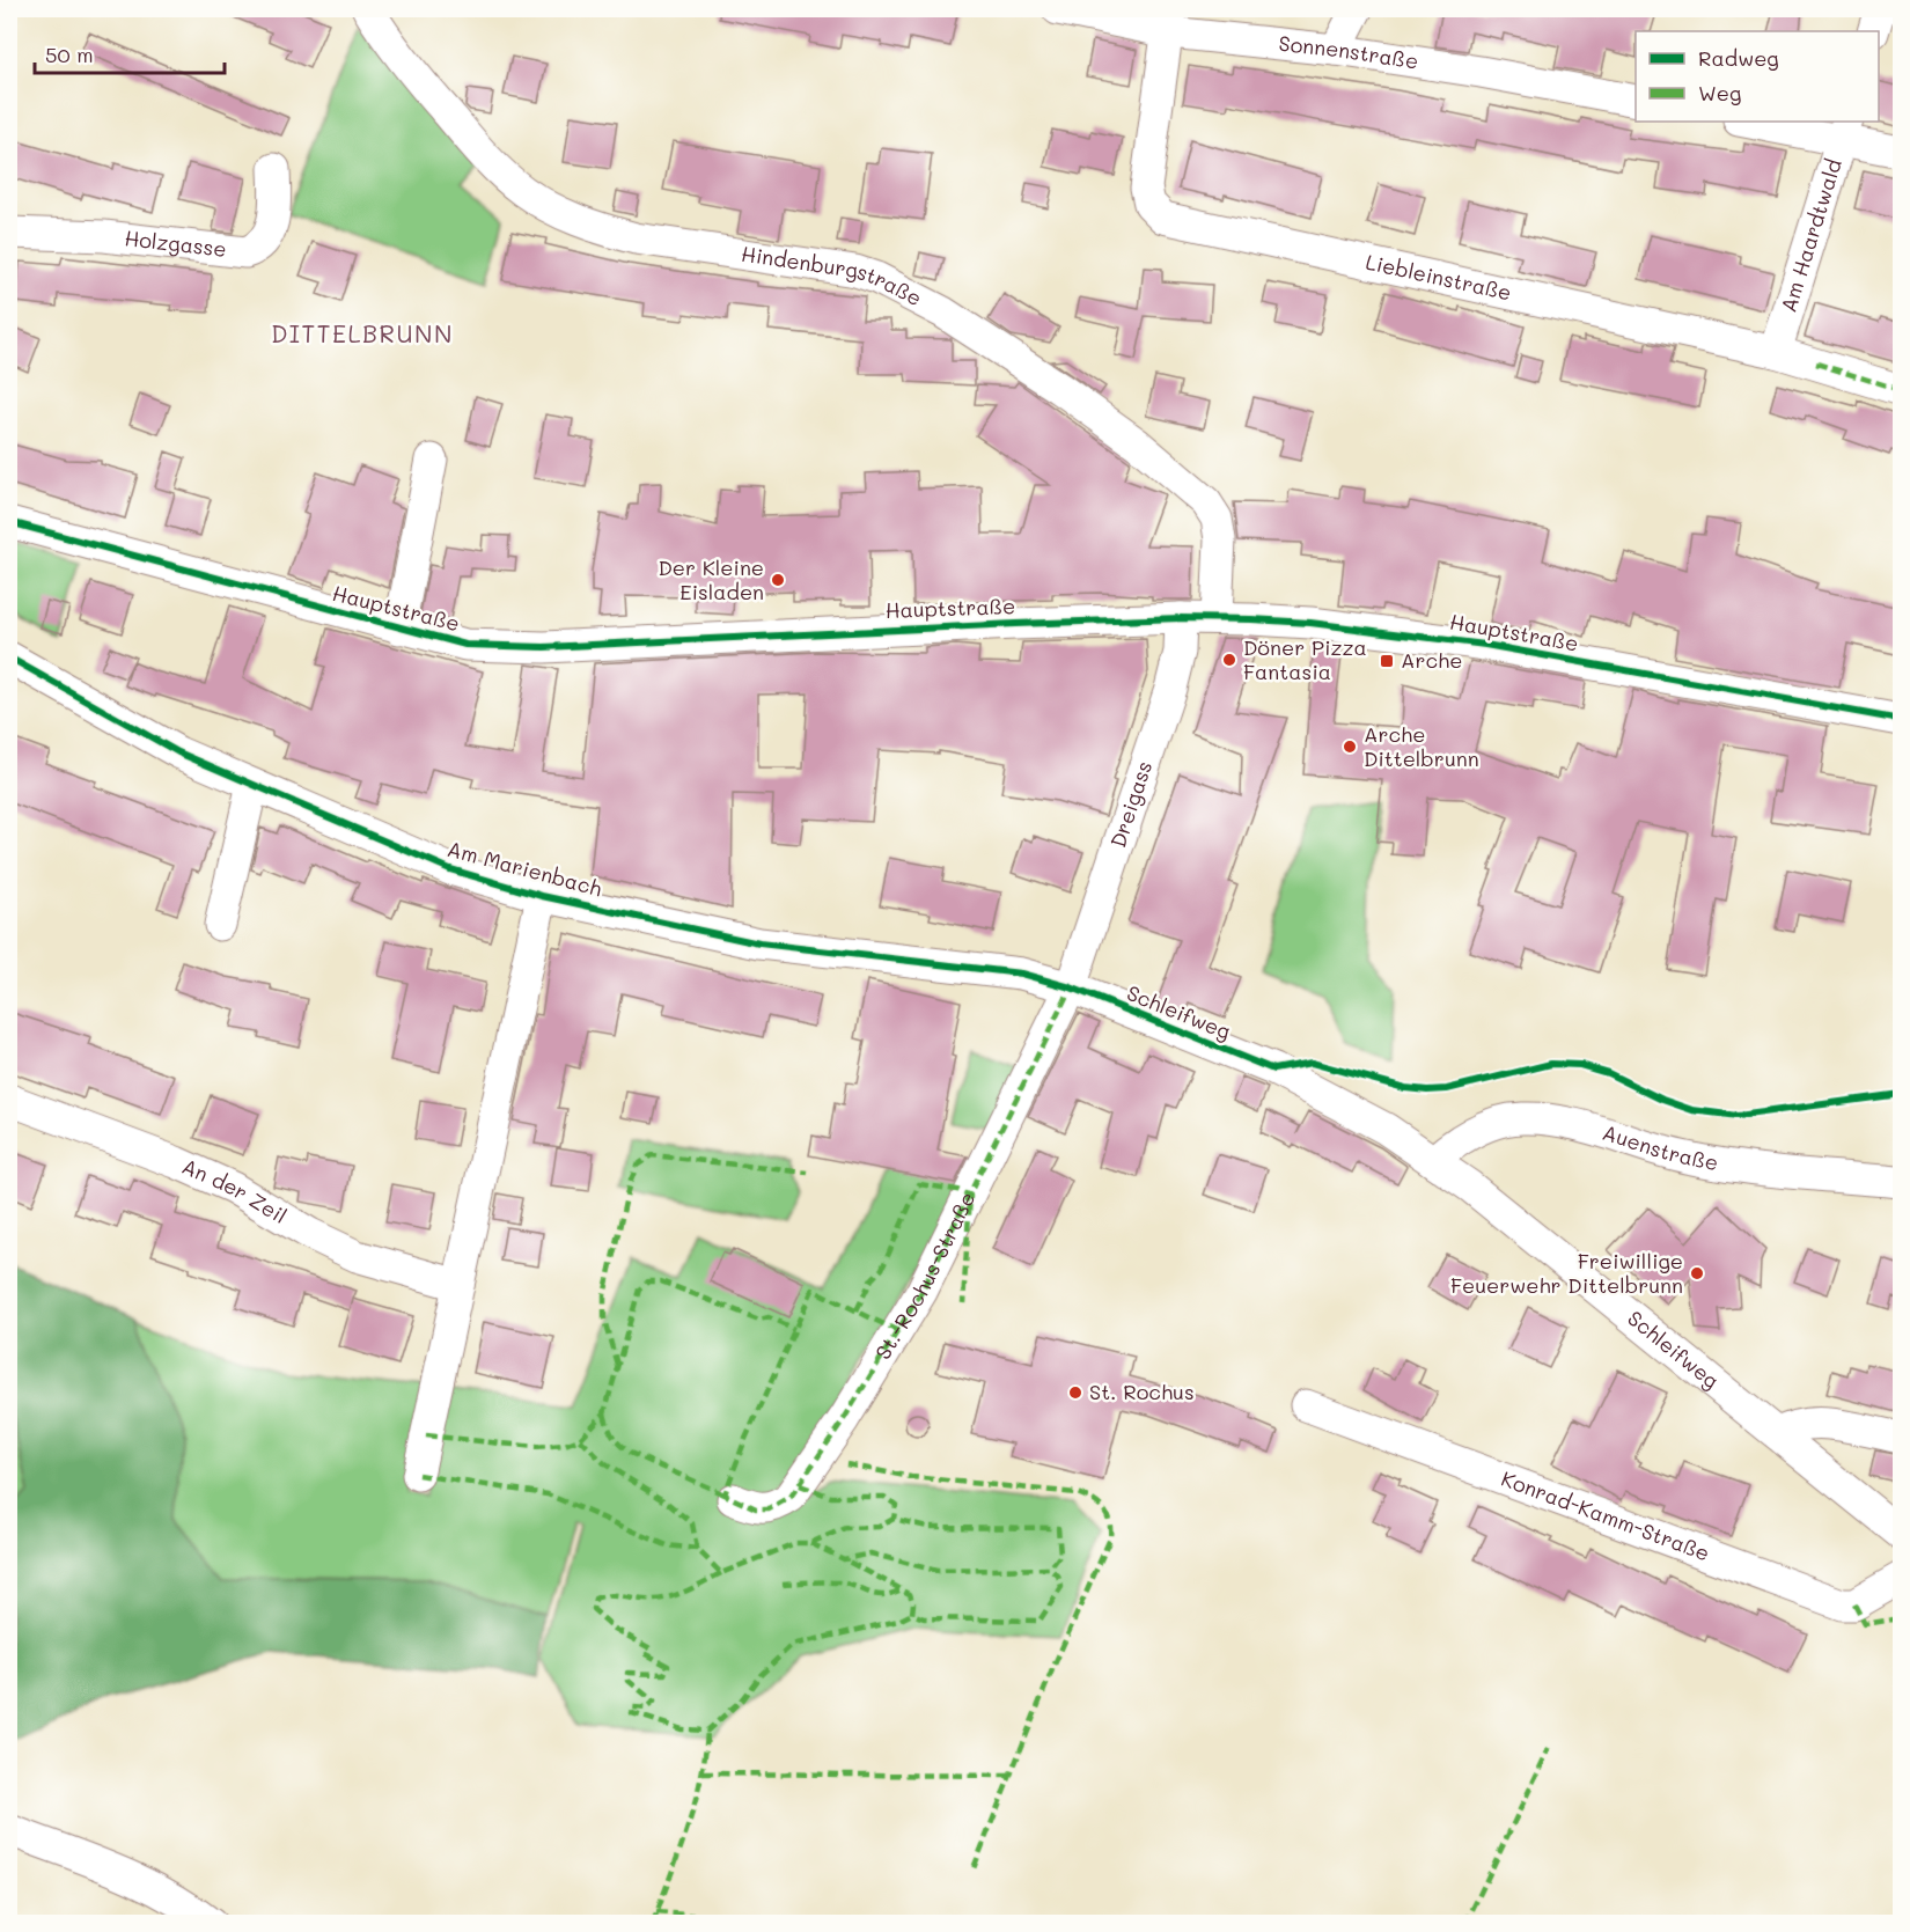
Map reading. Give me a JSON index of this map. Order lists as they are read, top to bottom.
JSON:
{
  "streets": {
    "street": [
      "Sonnenstraße",
      "Am Haardtwald",
      "Holzgasse",
      "Liebleinstraße",
      "Hindenburgstraße",
      "Hauptstraße",
      "Dreigass",
      "Am Marienbach",
      "Schleifweg",
      "Auenstraße",
      "An der Zeil",
      "St.-Rochus-Straße",
      "Konrad-Kamm-Straße"
    ]
  },
  "crossings": [
    ["Sonnenstraße", "Liebleinstraße"],
    ["Am Haardtwald", "Liebleinstraße"],
    ["Hindenburgstraße", "Hauptstraße"],
    ["Hauptstraße", "Dreigass"],
    ["Dreigass", "Am Marienbach"],
    ["Dreigass", "Schleifweg"],
    ["Dreigass", "St.-Rochus-Straße"],
    ["Am Marienbach", "Schleifweg"],
    ["Am Marienbach", "St.-Rochus-Straße"],
    ["Schleifweg", "Auenstraße"],
    ["Schleifweg", "St.-Rochus-Straße"]
  ],
  "districts": ["DITTELBRUNN"],
  "places": {
    "other": [
      "Der Kleine Eisladen",
      "Döner Pizza Fantasia",
      "Arche Dittelbrunn",
      "Freiwillige Feuerwehr Dittelbrunn",
      "St. Rochus"
    ],
    "transit": ["Arche"]
  },
  "legend": ["Radweg", "Weg"],
  "scale_bar": "50 m"
}
